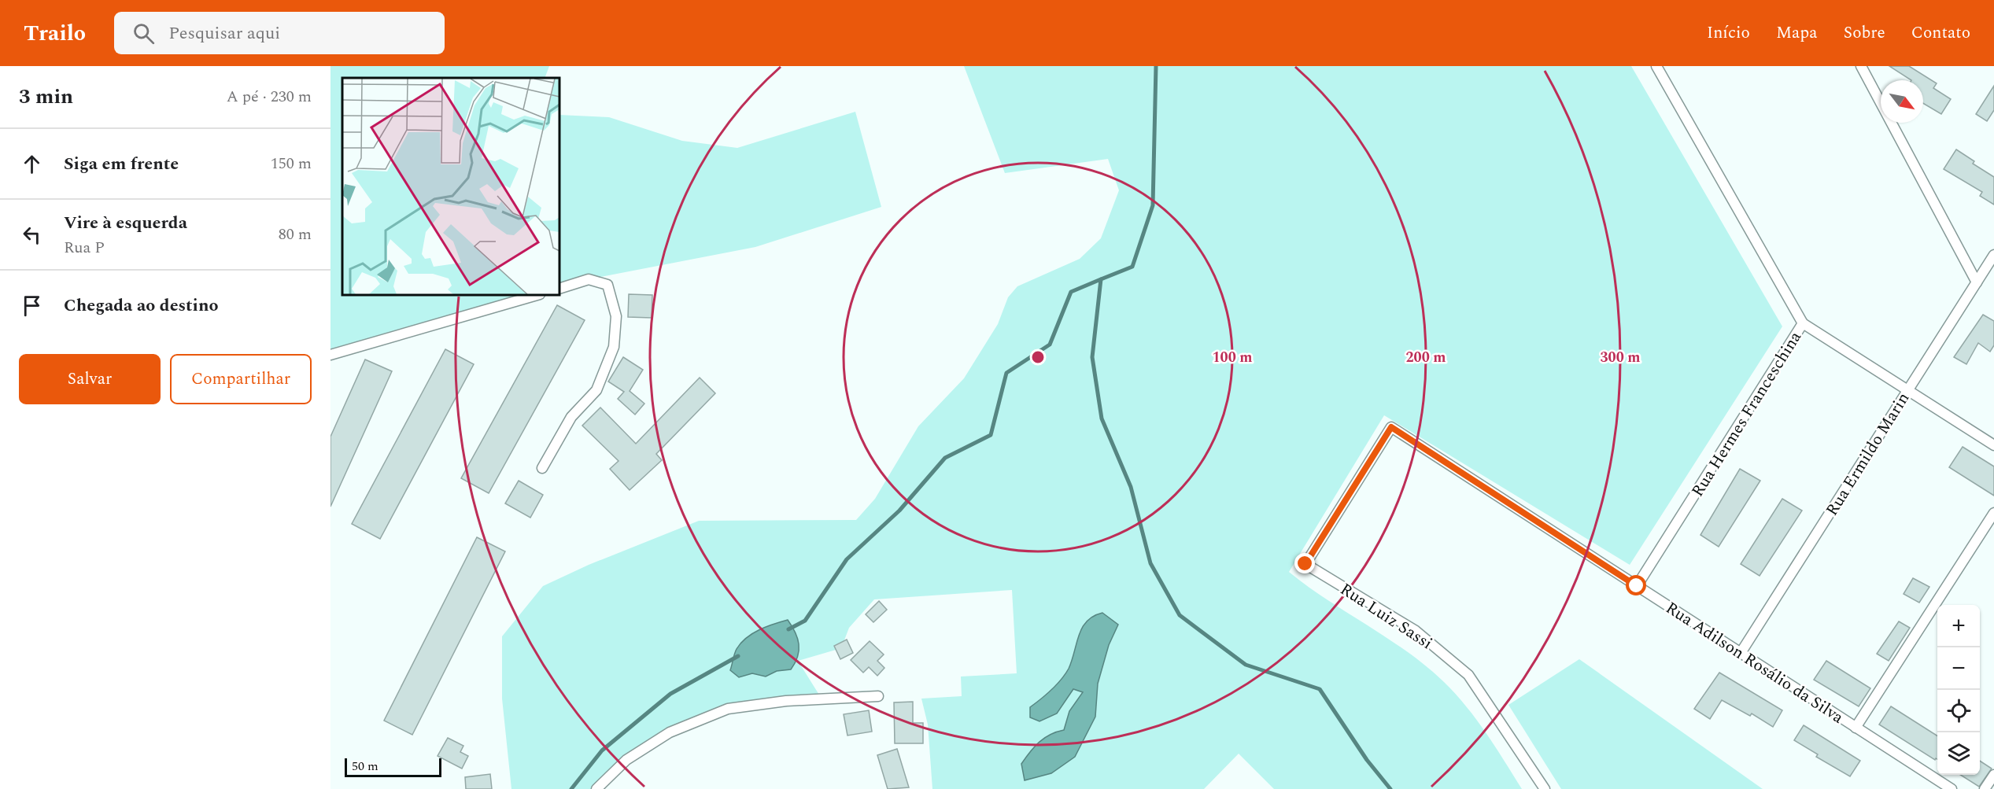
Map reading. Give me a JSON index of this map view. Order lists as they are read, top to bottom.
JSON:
{
  "streets": {
    "street": [
      "Rua Hermes Franceschina",
      "Rua Ermildo Marin",
      "Rua Luiz Sassi",
      "Rua Adilson Rosálio da Silva"
    ]
  },
  "crossings": [
    ["Rua Hermes Franceschina", "Rua Adilson Rosálio da Silva"],
    ["Rua Ermildo Marin", "Rua Adilson Rosálio da Silva"],
    ["Rua Luiz Sassi", "Rua Adilson Rosálio da Silva"]
  ],
  "scale_bar": "50 m",
  "north": "bottom right",
  "page": {
    "header": "Trailo",
    "search": "Pesquisar aqui",
    "nav": [
      "Início",
      "Mapa",
      "Sobre",
      "Contato"
    ],
    "heading": ["3 min", "A pé · 230 m"],
    "list": [
      ["Siga em frente", "150 m"],
      ["Vire à esquerda", "Rua P", "80 m"],
      "Chegada ao destino"
    ],
    "buttons": ["Salvar", "Compartilhar"],
    "map_buttons": ["+", "−"],
    "scale": "50 m"
  },
  "rings": ["100 m", "200 m", "300 m"]
}
